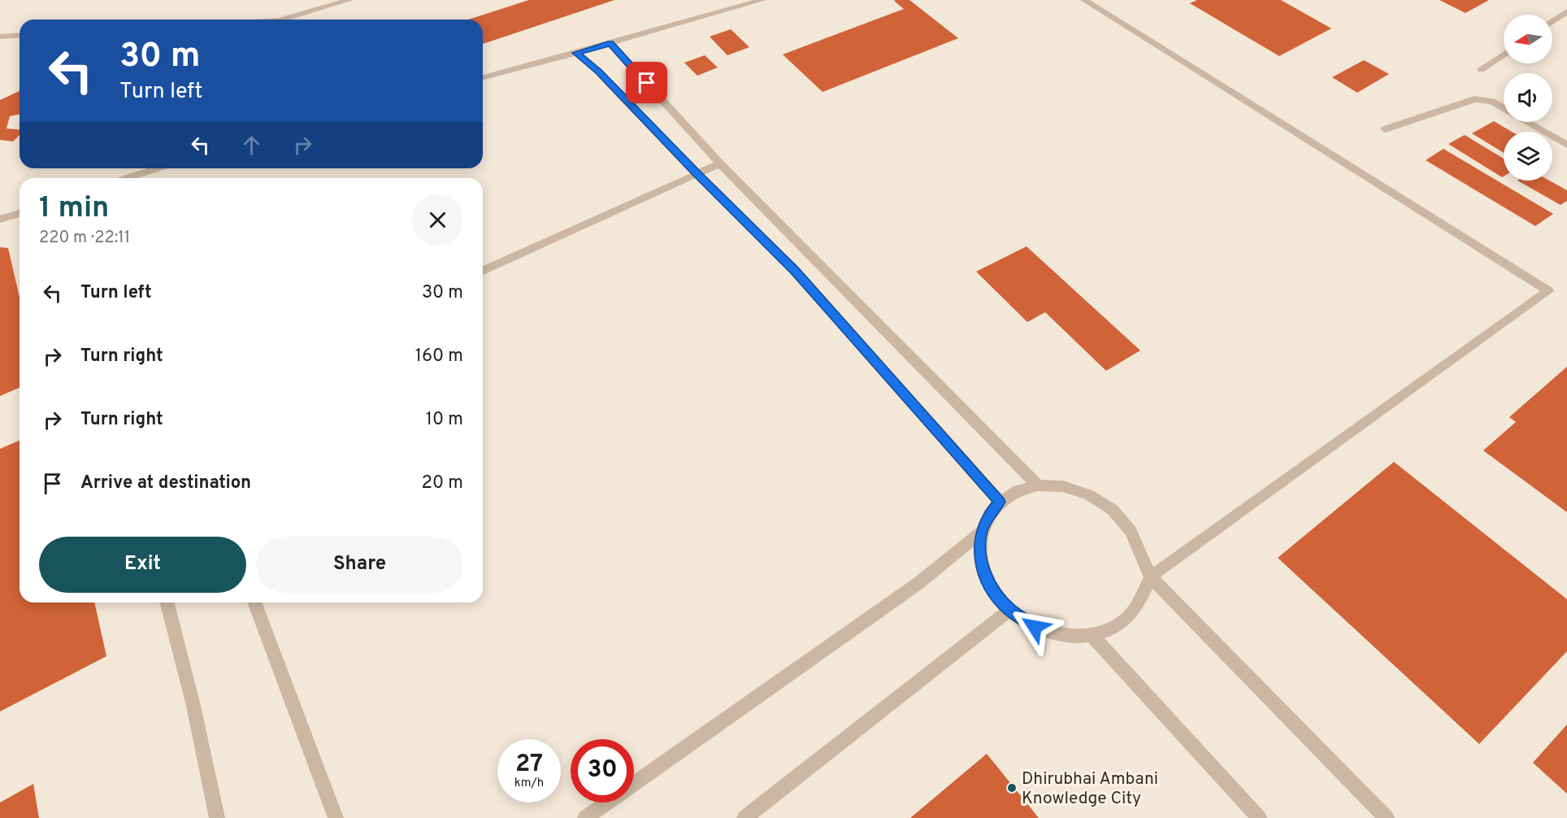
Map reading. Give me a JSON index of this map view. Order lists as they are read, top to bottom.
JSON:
{
  "places": ["Dhirubhai Ambani Knowledge City"],
  "north": "left",
  "page": {
    "turn": ["30 m", "Turn left"],
    "heading": ["1 min", "220 m · 22:11"],
    "list": [
      {
        "name": "Turn left",
        "value": "30 m"
      },
      {
        "name": "Turn right",
        "value": "160 m"
      },
      {
        "name": "Turn right",
        "value": "10 m"
      },
      {
        "name": "Arrive at destination",
        "value": "20 m"
      }
    ],
    "buttons": ["Exit", "Share"],
    "speed": "27 km/h",
    "limit": "30"
  }
}
